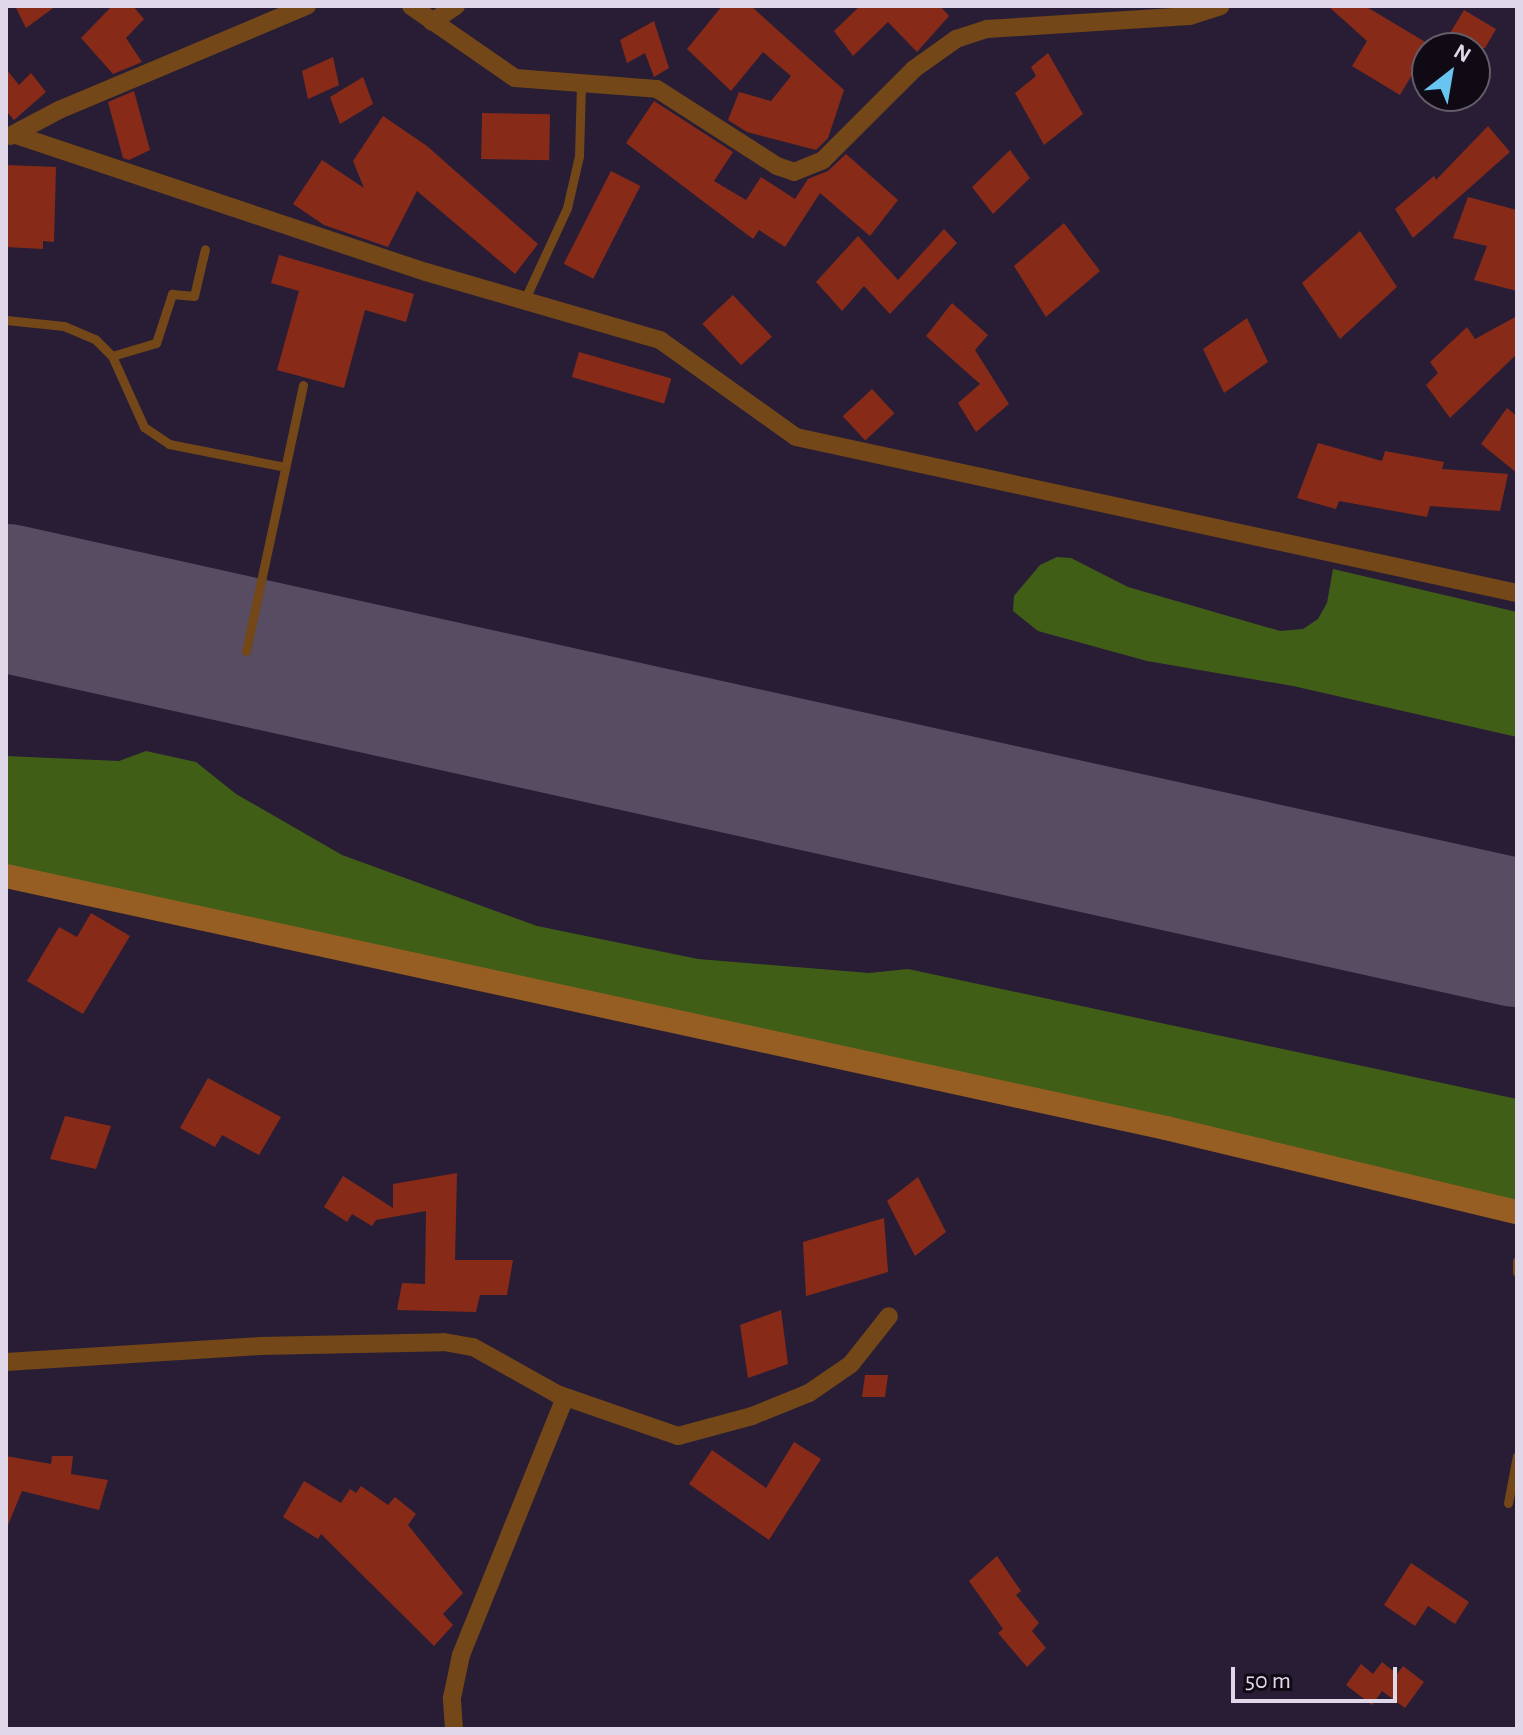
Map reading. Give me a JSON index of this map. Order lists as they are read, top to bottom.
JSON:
{
  "scale_bar": "50 m",
  "north": "top right"
}
